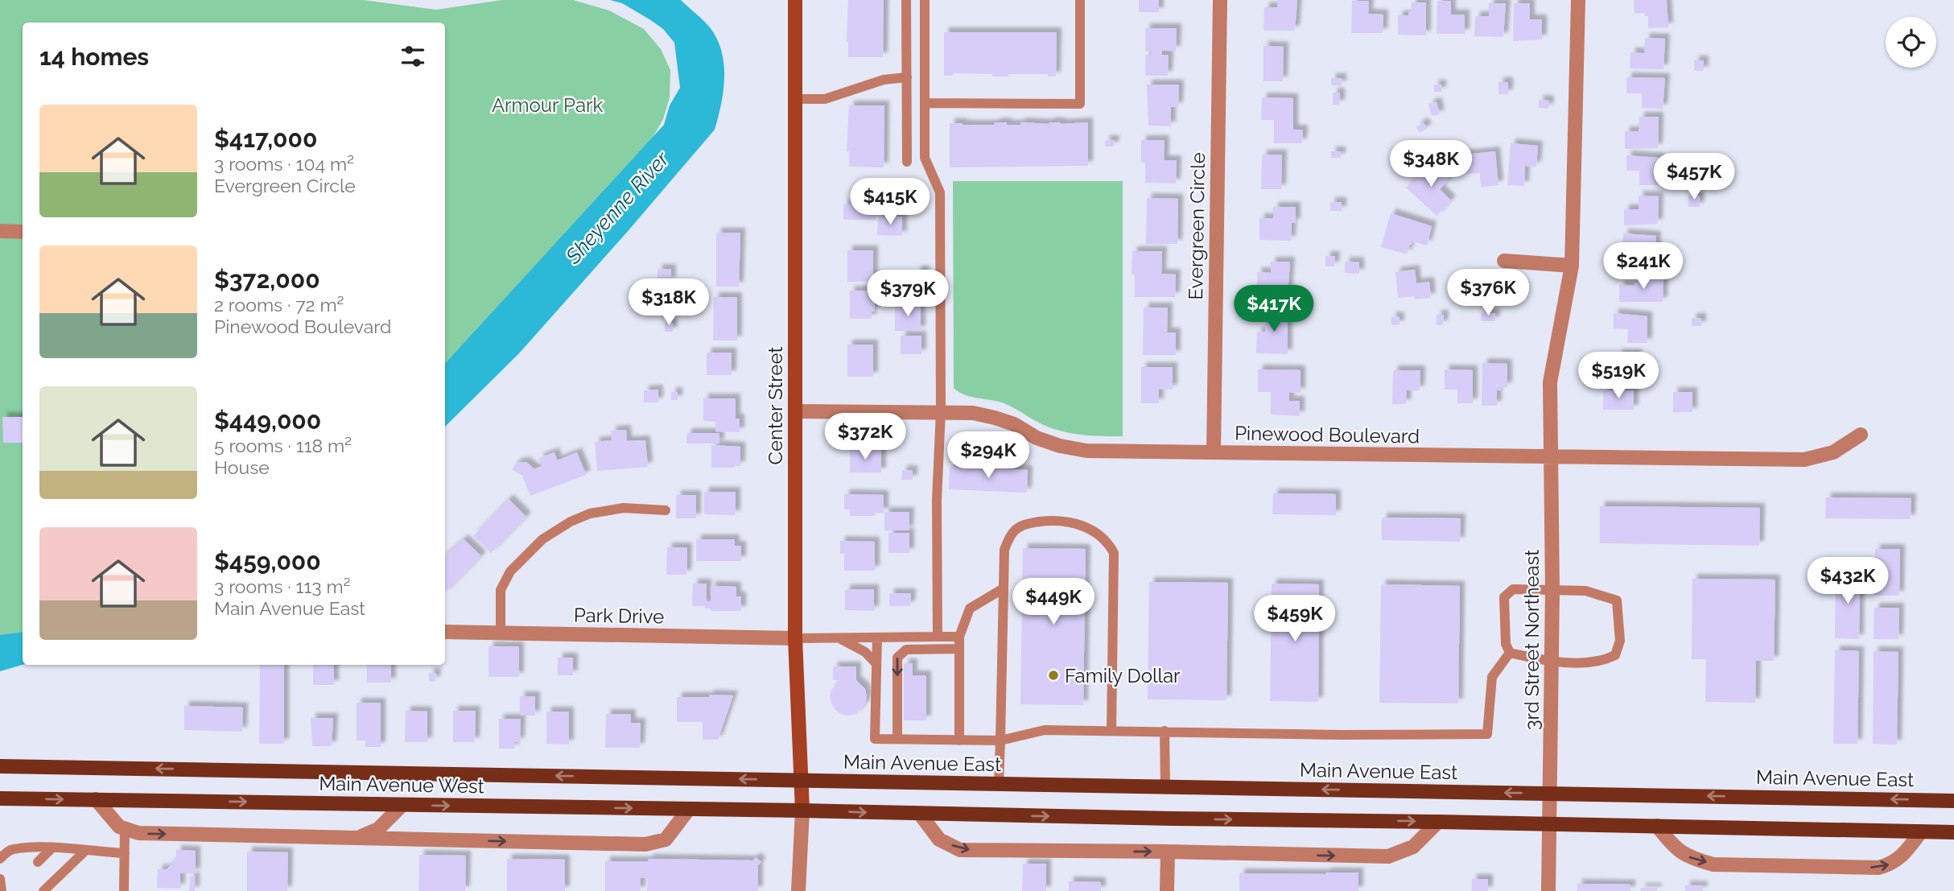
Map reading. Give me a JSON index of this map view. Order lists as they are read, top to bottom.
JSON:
{
  "streets": {
    "main road": ["Center Street", "Main Avenue East", "Main Avenue West"],
    "street": [
      "Evergreen Circle",
      "Pinewood Boulevard",
      "Park Drive",
      "3rd Street Northeast"
    ]
  },
  "crossings": [
    ["Evergreen Circle", "Pinewood Boulevard"],
    ["Center Street", "Pinewood Boulevard"],
    ["Center Street", "Park Drive"],
    ["Center Street", "Main Avenue East"],
    ["Center Street", "Main Avenue West"],
    ["Pinewood Boulevard", "3rd Street Northeast"],
    ["3rd Street Northeast", "Main Avenue East"],
    ["Main Avenue East", "Main Avenue West"]
  ],
  "water": ["Sheyenne River"],
  "parks": ["Armour Park"],
  "places": ["Family Dollar"],
  "page": {
    "heading": "14 homes",
    "list": [
      {
        "name": "$417,000",
        "note": "3 rooms · 104 m² · Evergreen Circle"
      },
      {
        "name": "$372,000",
        "note": "2 rooms · 72 m² · Pinewood Boulevard"
      },
      {
        "name": "$449,000",
        "note": "5 rooms · 118 m² · House"
      },
      {
        "name": "$459,000",
        "note": "3 rooms · 113 m² · Main Avenue East"
      }
    ],
    "price": [
      "$348K",
      "$457K",
      "$415K",
      "$241K",
      "$376K",
      "$379K",
      "$318K",
      "$417K",
      "$519K",
      "$372K",
      "$294K",
      "$432K",
      "$449K",
      "$459K"
    ]
  }
}
